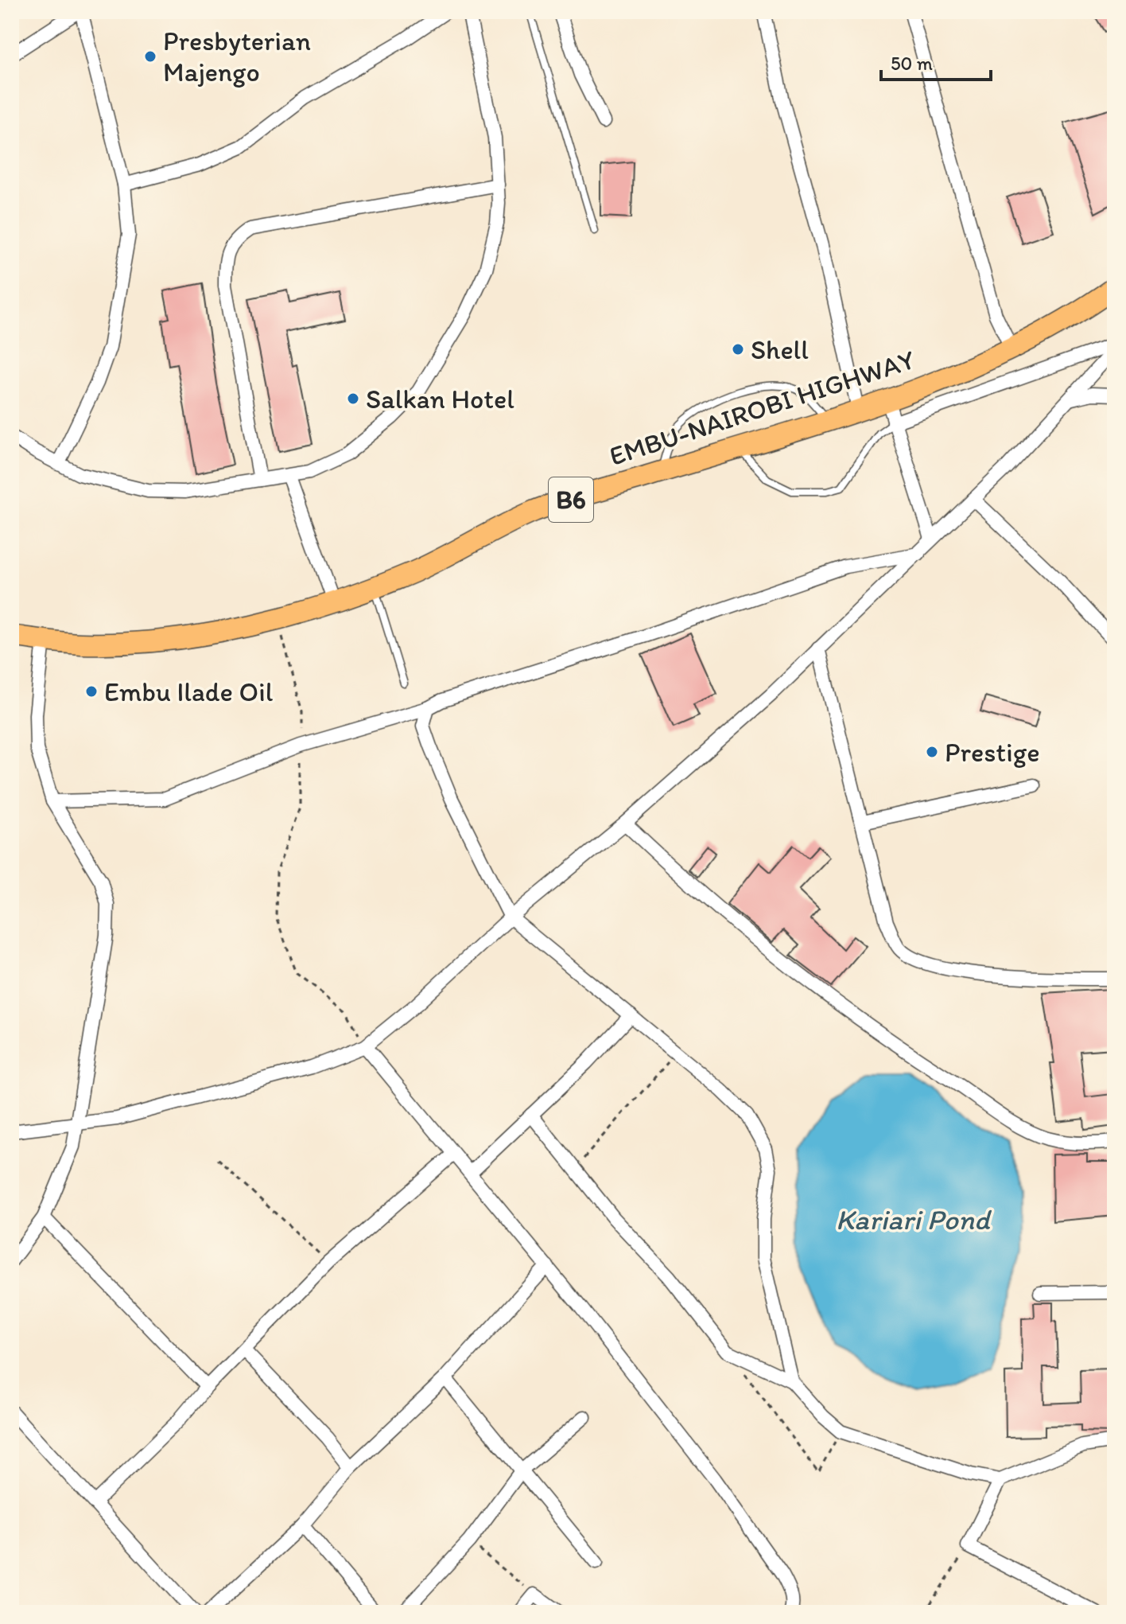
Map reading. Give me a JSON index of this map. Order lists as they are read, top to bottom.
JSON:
{
  "streets": {
    "main road": ["EMBU-NAIROBI HIGHWAY", "B6"]
  },
  "water": ["Kariari Pond"],
  "places": [
    "Presbyterian Majengo",
    "Shell",
    "Salkan Hotel",
    "Embu Ilade Oil",
    "Prestige"
  ],
  "scale_bar": "50 m"
}
